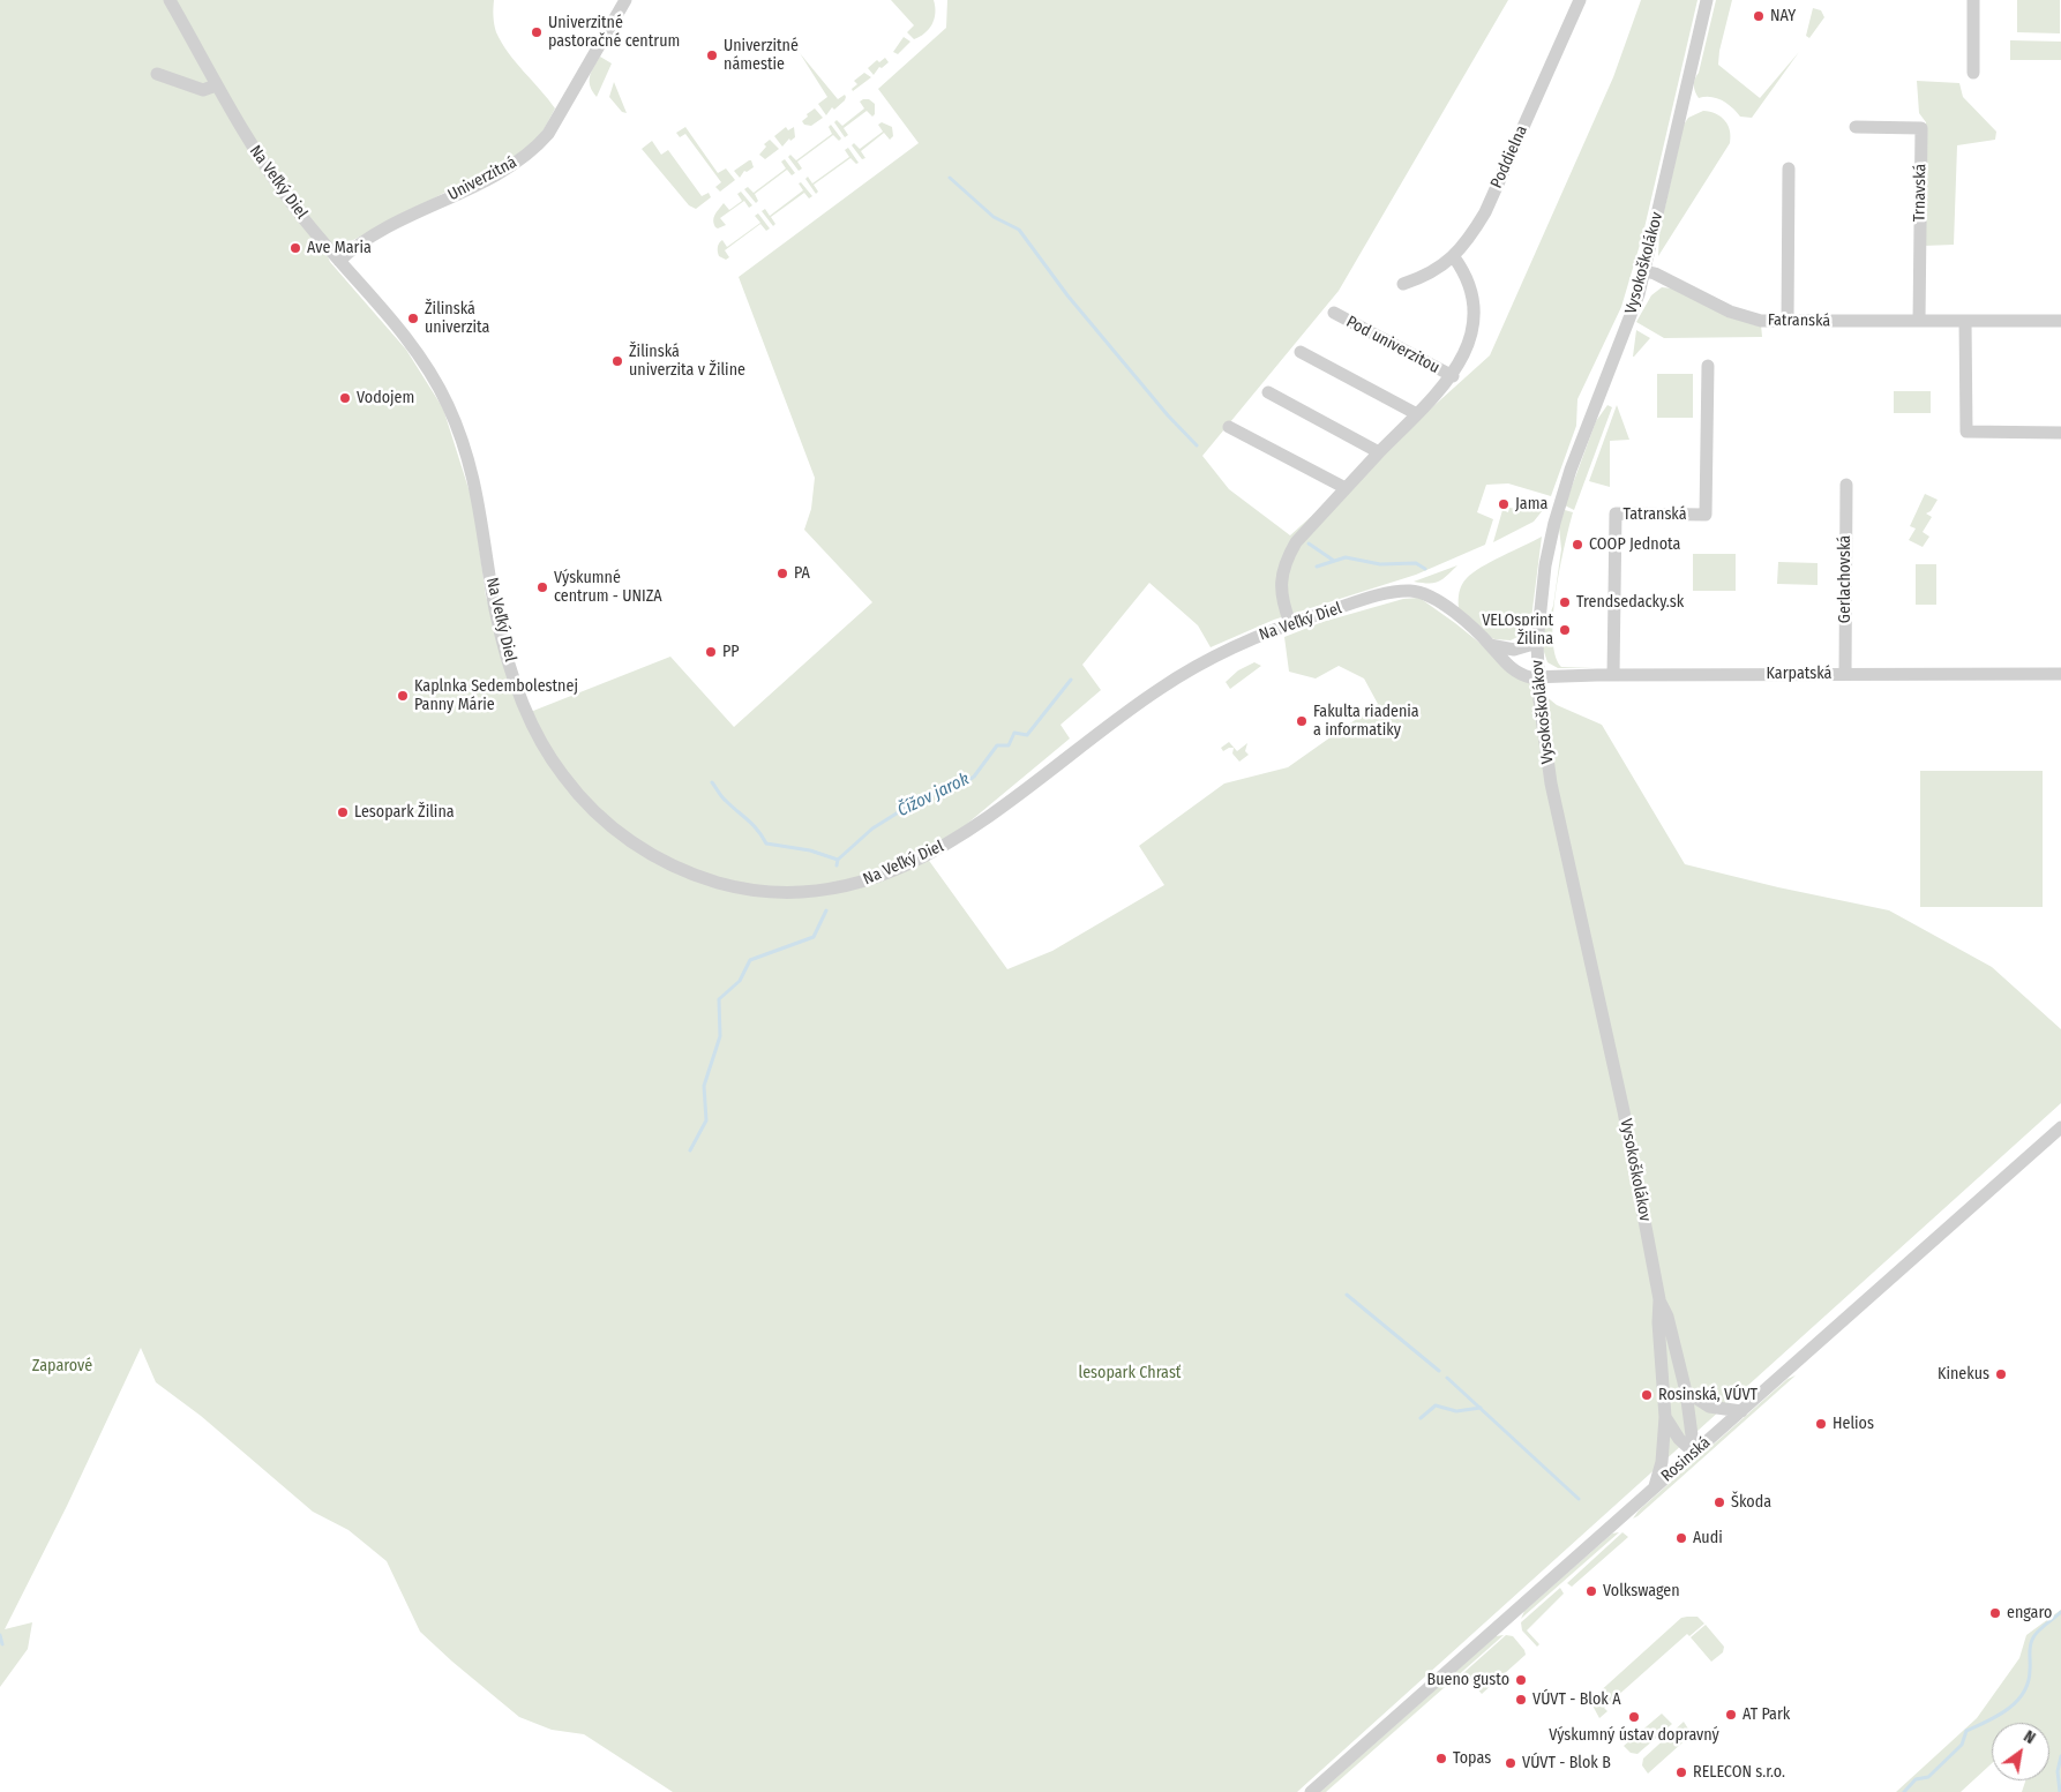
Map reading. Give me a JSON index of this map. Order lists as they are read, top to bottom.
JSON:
{
  "streets": {
    "street": [
      "Poddielna",
      "Univerzitná",
      "Na Veľký Diel",
      "Trnavská",
      "Vysokoškolákov",
      "Fatranská",
      "Pod univerzitou",
      "Tatranská",
      "Gerlachovská",
      "Karpatská",
      "Rosinská"
    ]
  },
  "crossings": [
    ["Poddielna", "Pod univerzitou"],
    ["Univerzitná", "Na Veľký Diel"],
    ["Na Veľký Diel", "Vysokoškolákov"],
    ["Na Veľký Diel", "Pod univerzitou"],
    ["Na Veľký Diel", "Karpatská"],
    ["Trnavská", "Fatranská"],
    ["Vysokoškolákov", "Fatranská"],
    ["Vysokoškolákov", "Karpatská"],
    ["Vysokoškolákov", "Rosinská"],
    ["Tatranská", "Karpatská"],
    ["Gerlachovská", "Karpatská"]
  ],
  "water": ["Čížov jarok"],
  "parks": ["Zaparové", "lesopark Chrasť"],
  "places": [
    "NAY",
    "Univerzitné pastoračné centrum",
    "Univerzitné námestie",
    "Ave Maria",
    "Žilinská univerzita",
    "Žilinská univerzita v Žiline",
    "Vodojem",
    "Jama",
    "COOP Jednota",
    "PA",
    "Výskumné centrum - UNIZA",
    "Trendsedacky.sk",
    "VELOsprint Žilina",
    "PP",
    "Kaplnka Sedembolestnej Panny Márie",
    "Fakulta riadenia a informatiky",
    "Lesopark Žilina",
    "Kinekus",
    "Rosinská, VÚVT",
    "Helios",
    "Škoda",
    "Audi",
    "Volkswagen",
    "engaro",
    "Bueno gusto",
    "VÚVT - Blok A",
    "AT Park",
    "Výskumný ústav dopravný",
    "Topas",
    "VÚVT - Blok B",
    "RELECON s.r.o."
  ],
  "north": "top right"
}
